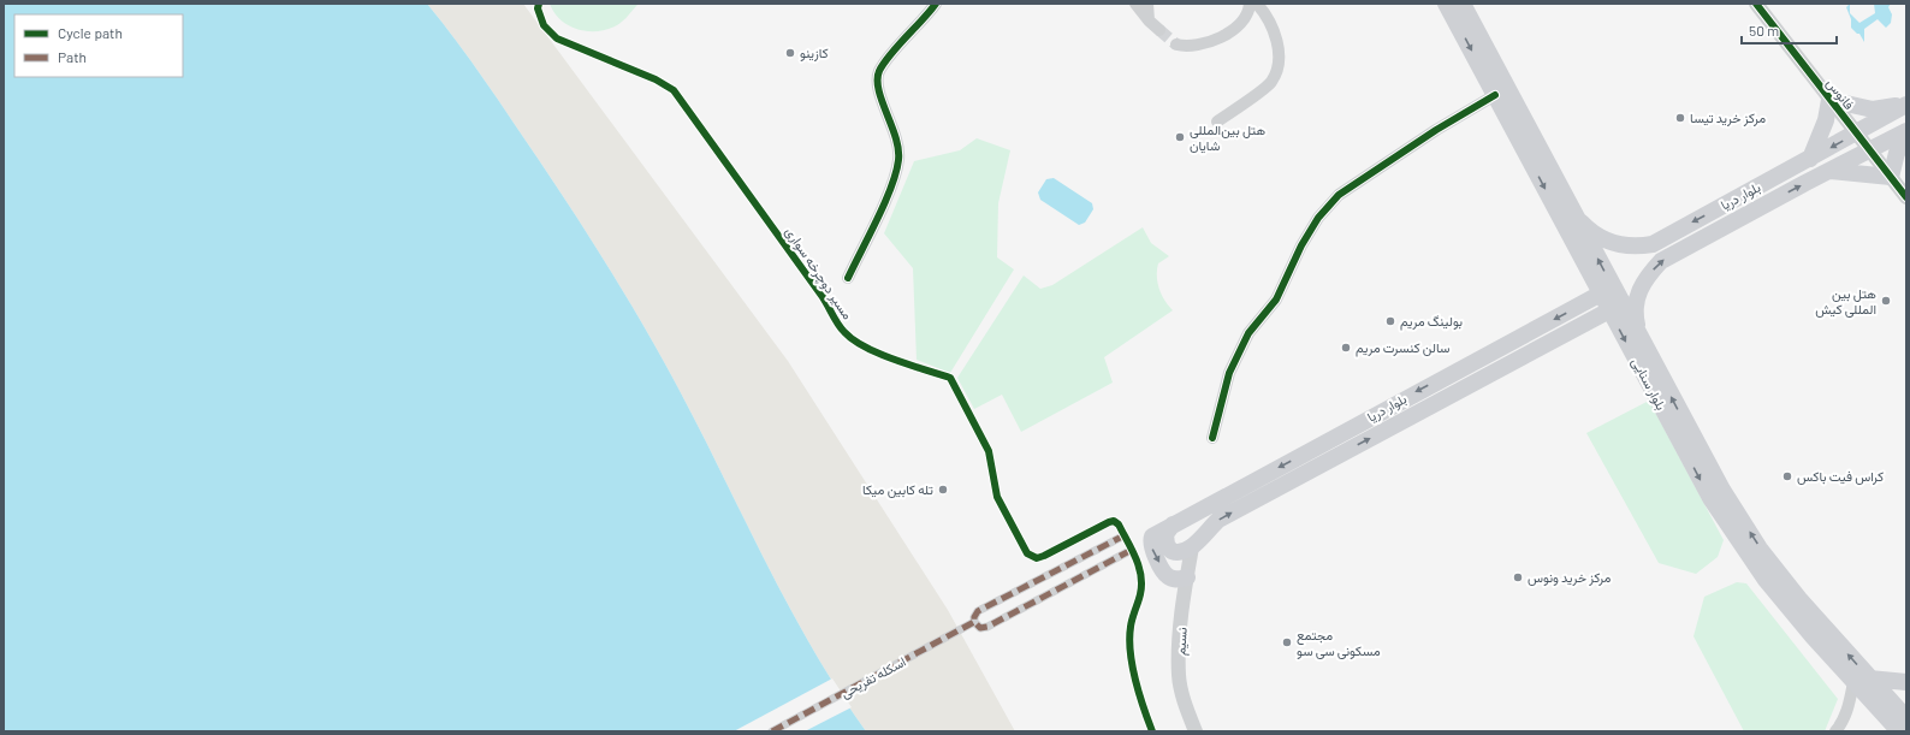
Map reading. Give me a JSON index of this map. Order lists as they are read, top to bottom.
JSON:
{
  "streets": {
    "main road": ["بلوار دریا", "بلوار سنایی"],
    "street": ["فانوس", "نسیم", "اسکله تفریحی"],
    "cycle path": ["مسیر دوچرخه سواری"]
  },
  "crossings": [
    ["فانوس", "بلوار دریا"],
    ["بلوار دریا", "بلوار سنایی"],
    ["بلوار دریا", "نسیم"]
  ],
  "places": [
    "کازینو",
    "مرکز خرید تیسا",
    "هتل بین‌المللی شایان",
    "هتل بین المللی کیش",
    "بولینگ مریم",
    "سالن کنسرت مریم",
    "کراس فیت باکس",
    "تله کابین میکا",
    "مرکز خرید ونوس",
    "مجتمع مسکونی سی سو"
  ],
  "legend": ["Cycle path", "Path"],
  "scale_bar": "50 m"
}
